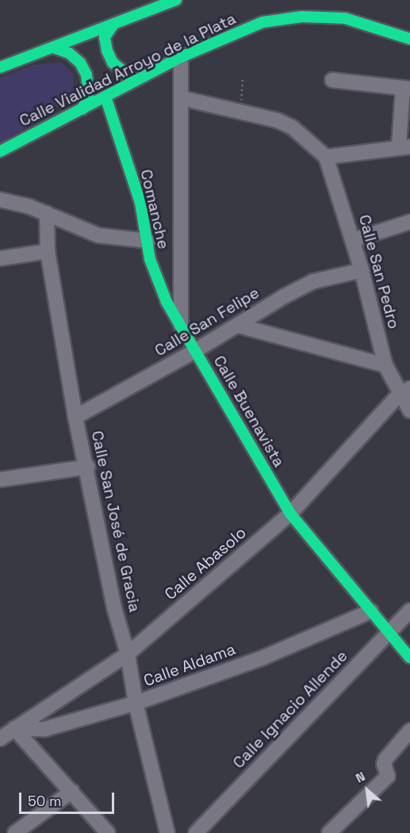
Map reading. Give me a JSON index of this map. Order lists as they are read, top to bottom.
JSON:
{
  "streets": {
    "main road": ["Calle Vialidad Arroyo de la Plata", "Comanche", "Calle Buenavista"],
    "street": [
      "Calle San Pedro",
      "Calle San Felipe",
      "Calle San José de Gracia",
      "Calle Abasolo",
      "Calle Aldama",
      "Calle Ignacio Allende"
    ]
  },
  "crossings": [
    ["Calle Vialidad Arroyo de la Plata", "Comanche"],
    ["Comanche", "Calle Buenavista"],
    ["Calle San Pedro", "Calle San Felipe"],
    ["Calle San Pedro", "Calle Abasolo"],
    ["Calle San Felipe", "Calle Buenavista"],
    ["Calle San Felipe", "Calle San José de Gracia"],
    ["Calle Buenavista", "Calle Abasolo"],
    ["Calle Buenavista", "Calle Aldama"],
    ["Calle Buenavista", "Calle Ignacio Allende"],
    ["Calle San José de Gracia", "Calle Abasolo"],
    ["Calle San José de Gracia", "Calle Aldama"],
    ["Calle Abasolo", "Calle Aldama"]
  ],
  "scale_bar": "50 m",
  "north": "top left"
}
